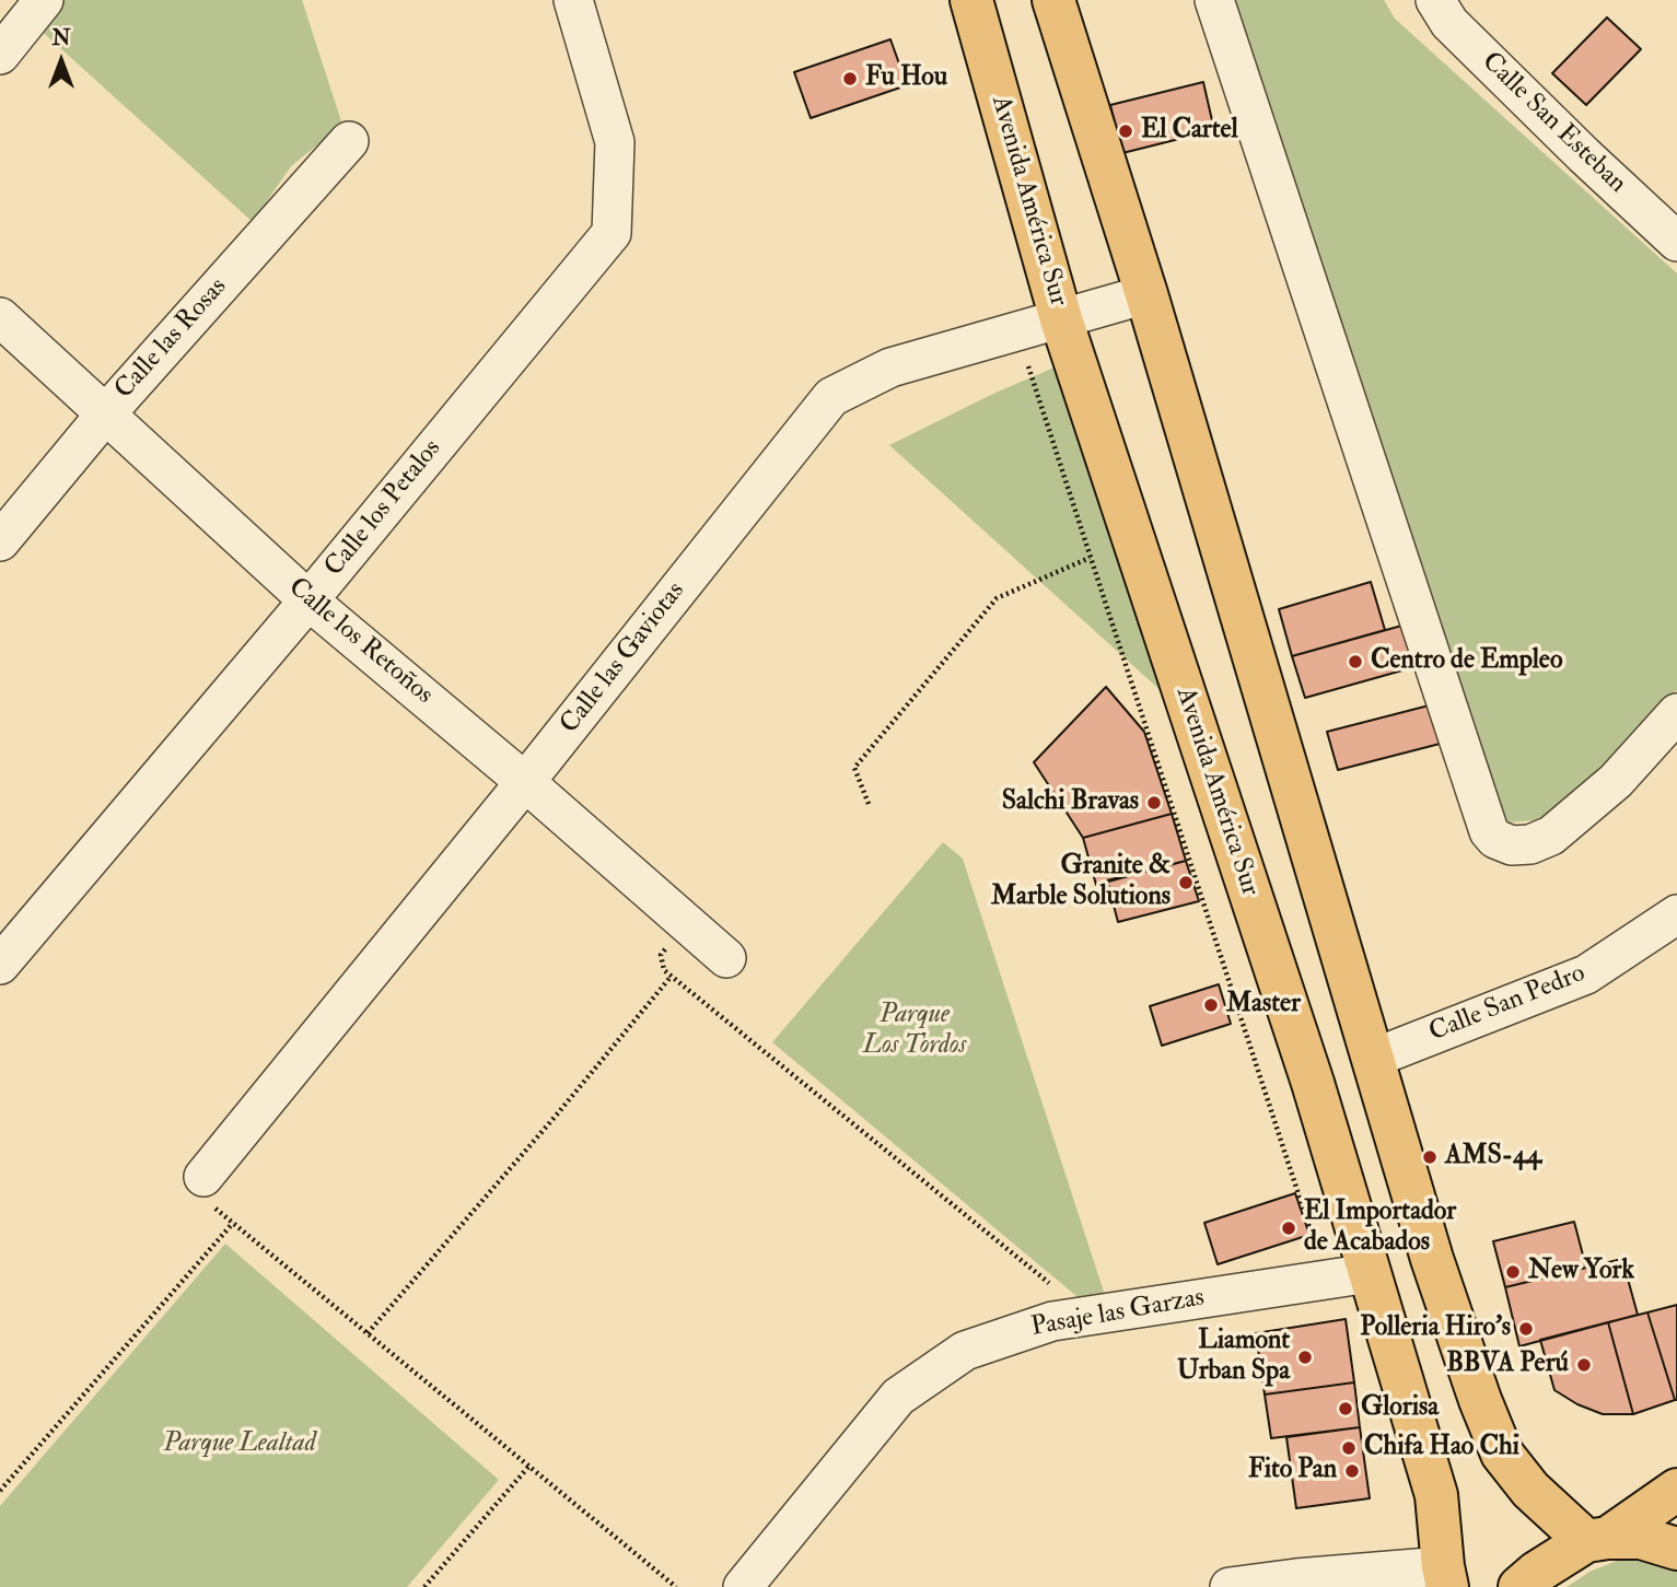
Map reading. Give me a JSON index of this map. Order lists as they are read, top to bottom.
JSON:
{
  "streets": {
    "main road": ["Avenida América Sur"],
    "street": [
      "Calle San Esteban",
      "Calle las Rosas",
      "Calle los Petalos",
      "Calle los Retoños",
      "Calle las Gaviotas",
      "Calle San Pedro",
      "Pasaje las Garzas"
    ]
  },
  "crossings": [
    ["Avenida América Sur", "Calle las Gaviotas"],
    ["Avenida América Sur", "Pasaje las Garzas"],
    ["Calle las Rosas", "Calle los Retoños"],
    ["Calle los Petalos", "Calle los Retoños"],
    ["Calle los Retoños", "Calle las Gaviotas"]
  ],
  "parks": ["Parque Los Tordos", "Parque Lealtad"],
  "places": [
    "Fu Hou",
    "El Cartel",
    "Centro de Empleo",
    "Salchi Bravas",
    "Granite & Marble Solutions",
    "Master",
    "AMS-44",
    "El Importador de Acabados",
    "New York",
    "Polleria Hiro's",
    "Liamont Urban Spa",
    "BBVA Perú",
    "Glorisa",
    "Chifa Hao Chi",
    "Fito Pan"
  ],
  "north": "top"
}
